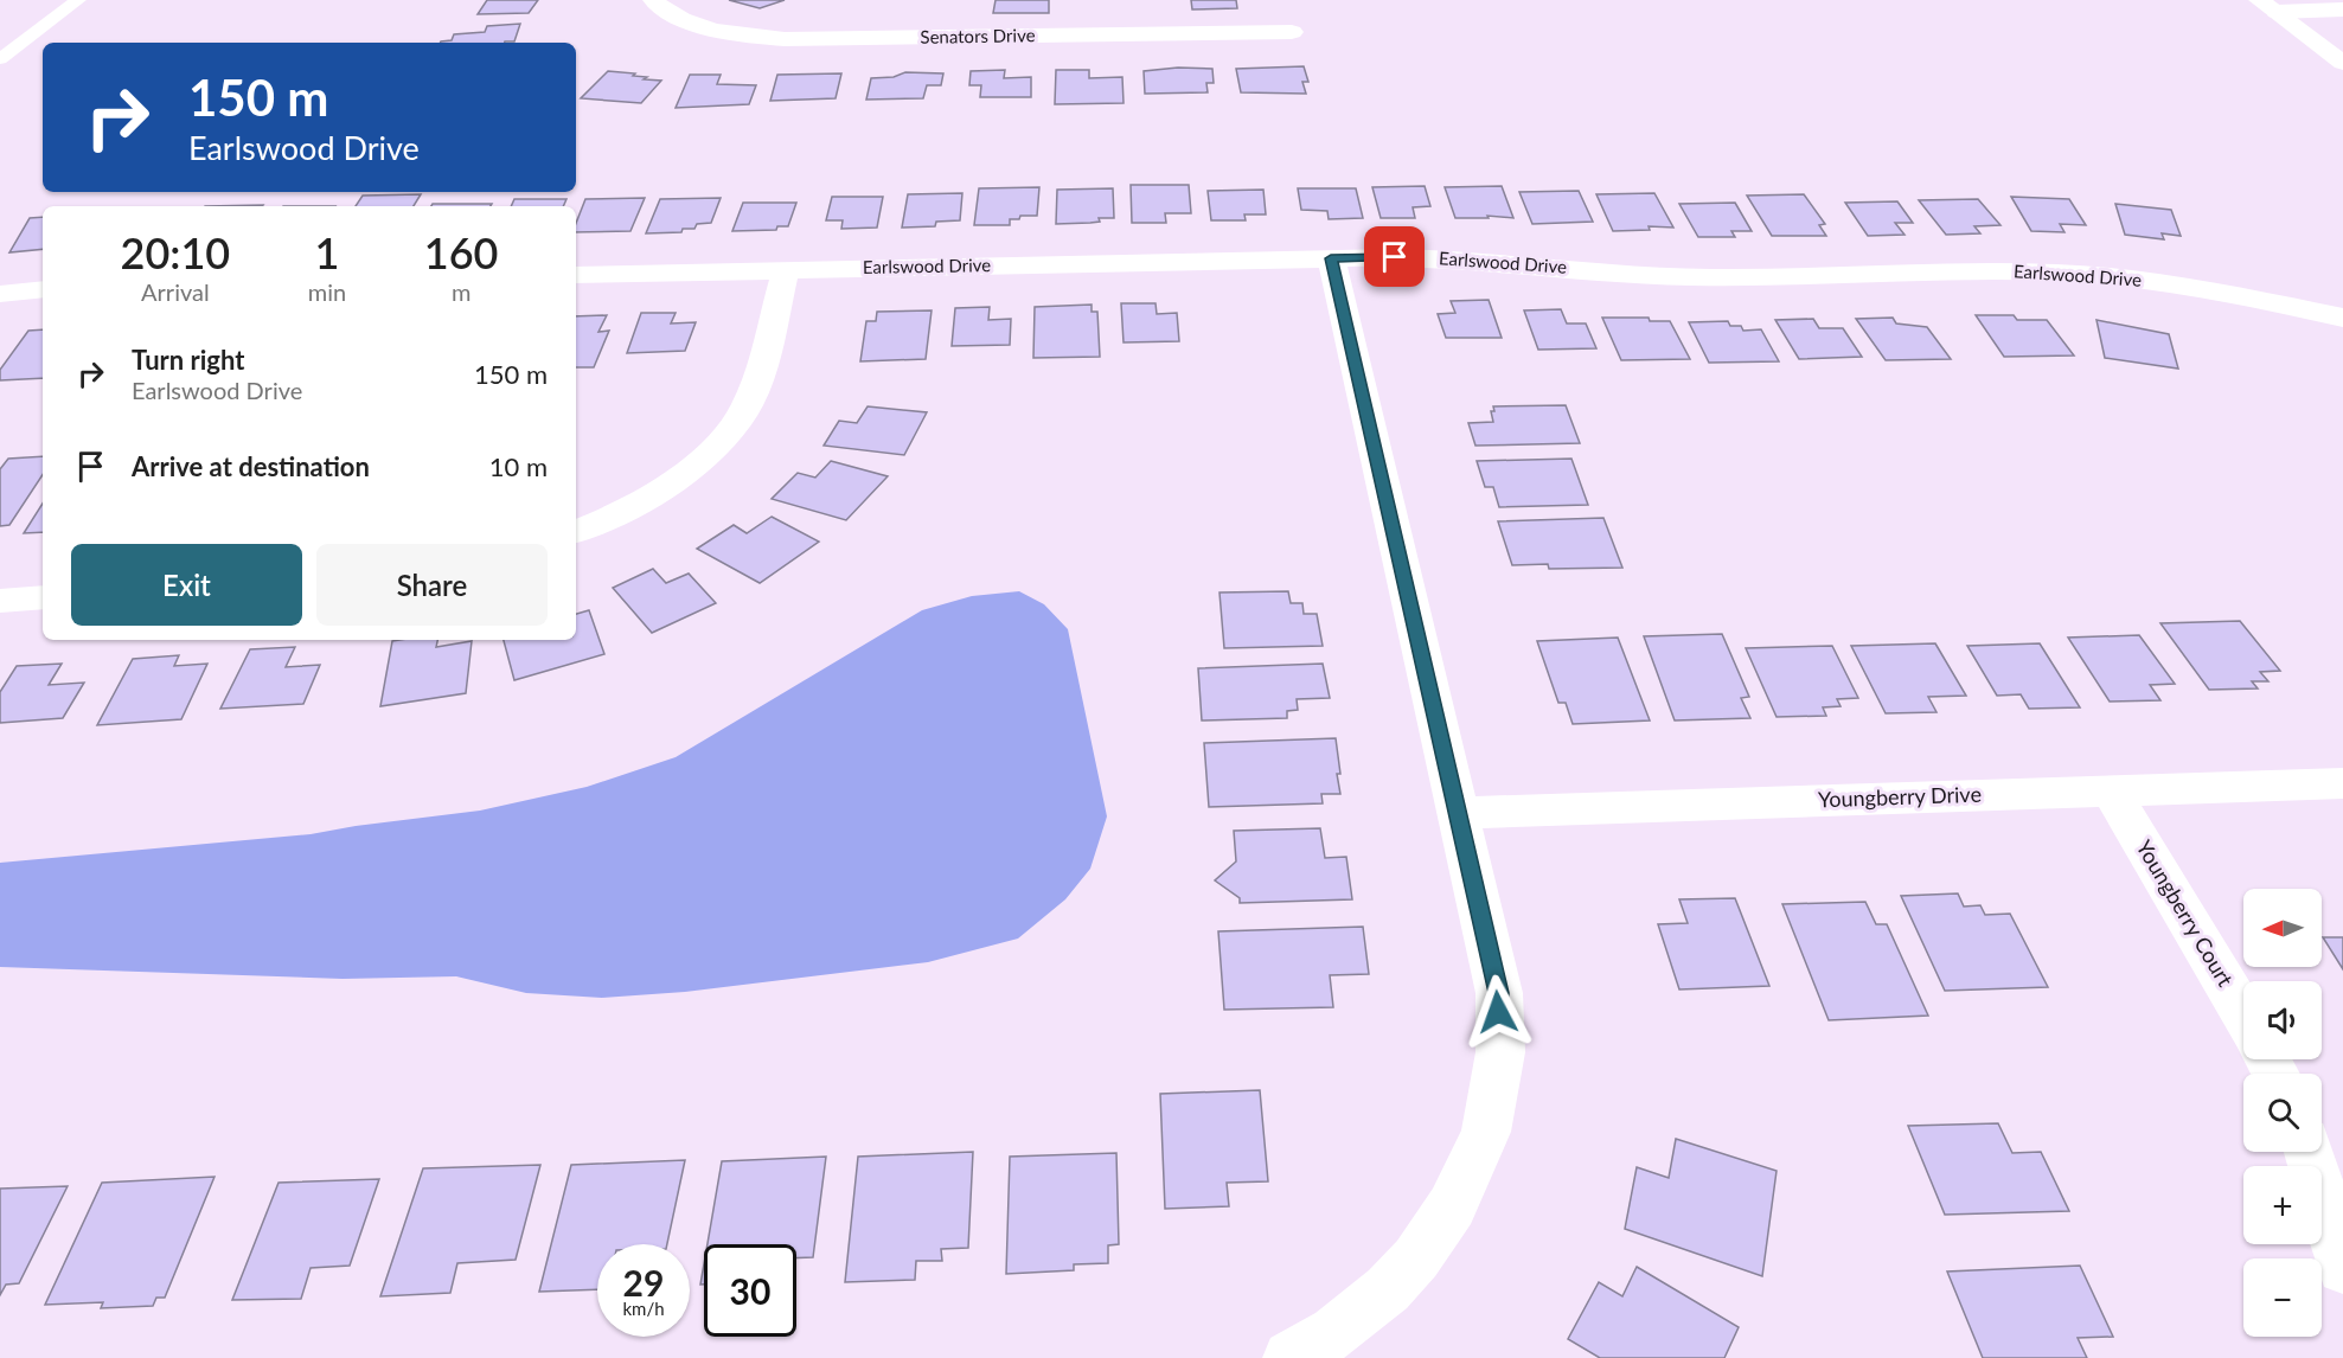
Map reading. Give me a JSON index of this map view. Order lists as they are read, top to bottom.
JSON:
{
  "streets": {
    "street": [
      "Senators Drive",
      "Earlswood Drive",
      "Youngberry Drive",
      "Youngberry Court"
    ]
  },
  "crossings": [
    ["Youngberry Drive", "Youngberry Court"]
  ],
  "north": "left",
  "page": {
    "turn": ["150 m", "Earlswood Drive"],
    "eta": [
      "20:10",
      "Arrival",
      "1",
      "min",
      "160",
      "m"
    ],
    "list": [
      {
        "name": "Turn right",
        "note": "Earlswood Drive",
        "value": "150 m"
      },
      {
        "name": "Arrive at destination",
        "value": "10 m"
      }
    ],
    "buttons": ["Exit", "Share"],
    "map_buttons": ["+", "−"],
    "speed": "29 km/h",
    "limit": "30"
  }
}
